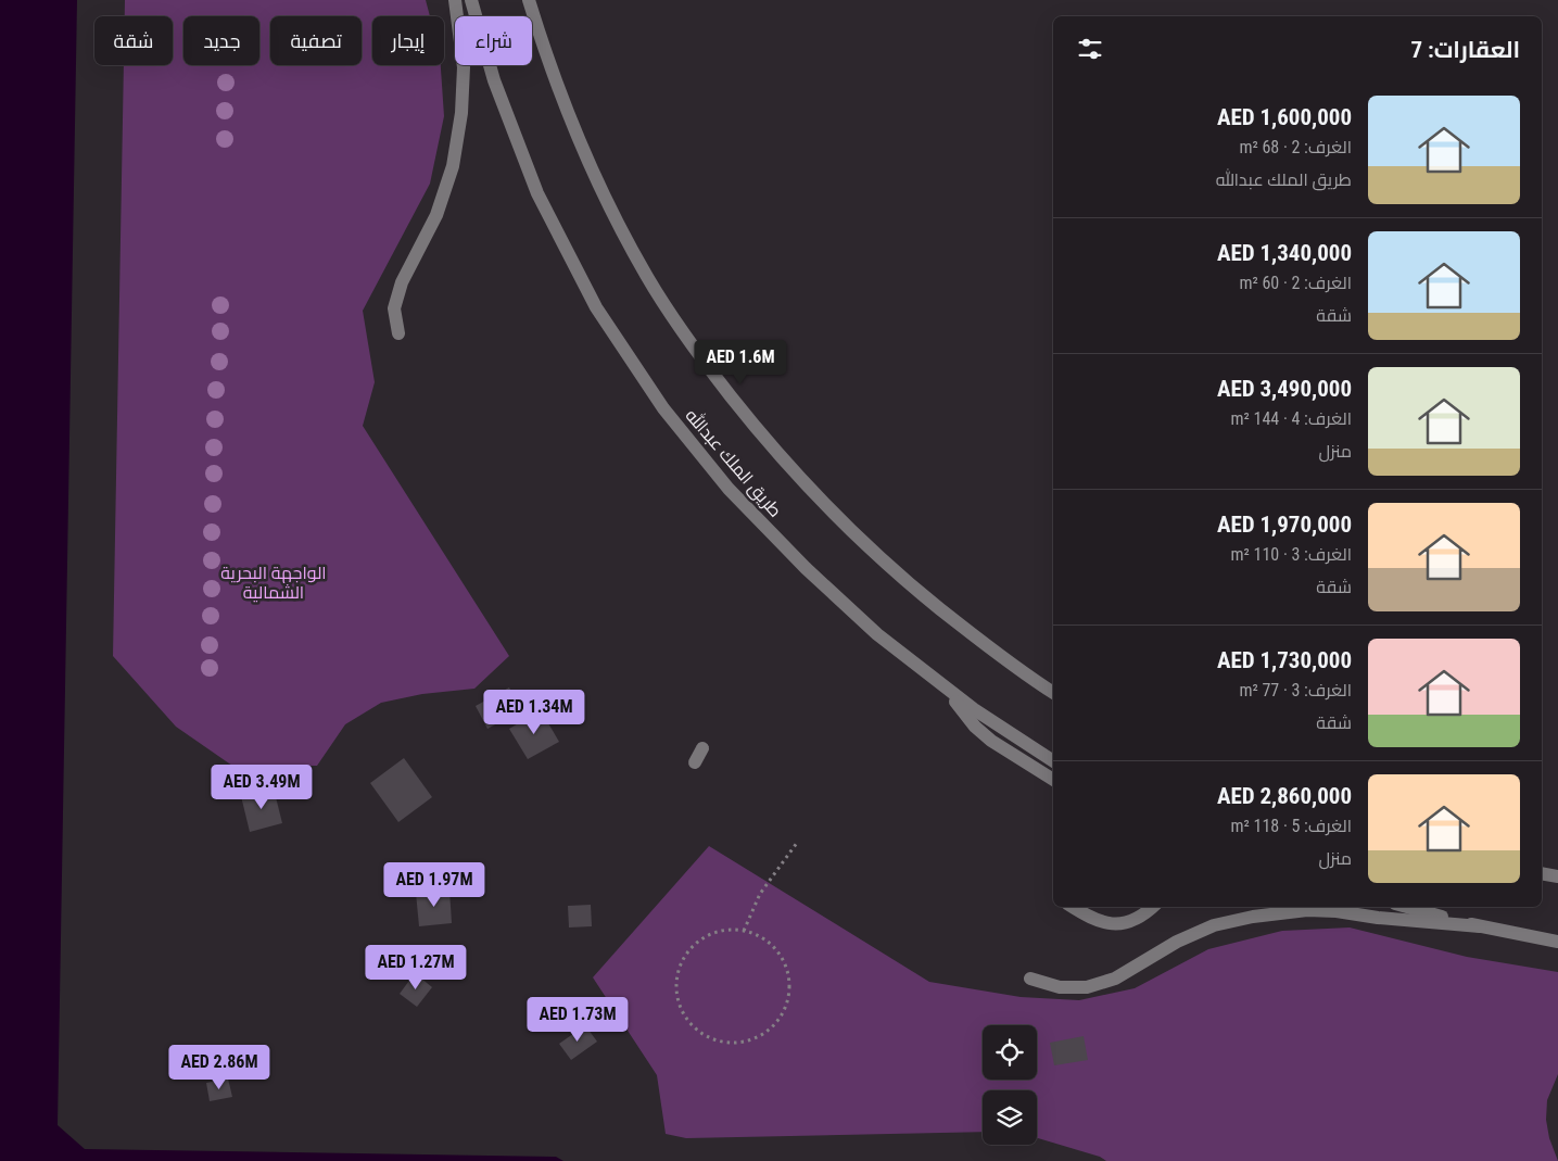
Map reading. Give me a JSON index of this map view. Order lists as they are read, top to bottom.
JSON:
{
  "streets": {
    "street": ["طريق الملك عبدالله"]
  },
  "parks": ["الواجهة البحرية الشمالية"],
  "page": {
    "chip": [
      "شراء",
      "إيجار",
      "تصفية",
      "جديد",
      "شقة"
    ],
    "heading": "العقارات: 7",
    "list": [
      {
        "name": "AED 1,600,000",
        "note": "الغرف: 2 · 68 m² · طريق الملك عبدالله"
      },
      {
        "name": "AED 1,340,000",
        "note": "الغرف: 2 · 60 m² · شقة"
      },
      {
        "name": "AED 3,490,000",
        "note": "الغرف: 4 · 144 m² · منزل"
      },
      {
        "name": "AED 1,970,000",
        "note": "الغرف: 3 · 110 m² · شقة"
      },
      {
        "name": "AED 1,730,000",
        "note": "الغرف: 3 · 77 m² · شقة"
      },
      {
        "name": "AED 2,860,000",
        "note": "الغرف: 5 · 118 m² · منزل"
      }
    ],
    "price": [
      "AED 1.6M",
      "AED 1.34M",
      "AED 3.49M",
      "AED 1.97M",
      "AED 1.27M",
      "AED 1.73M",
      "AED 2.86M"
    ]
  }
}
